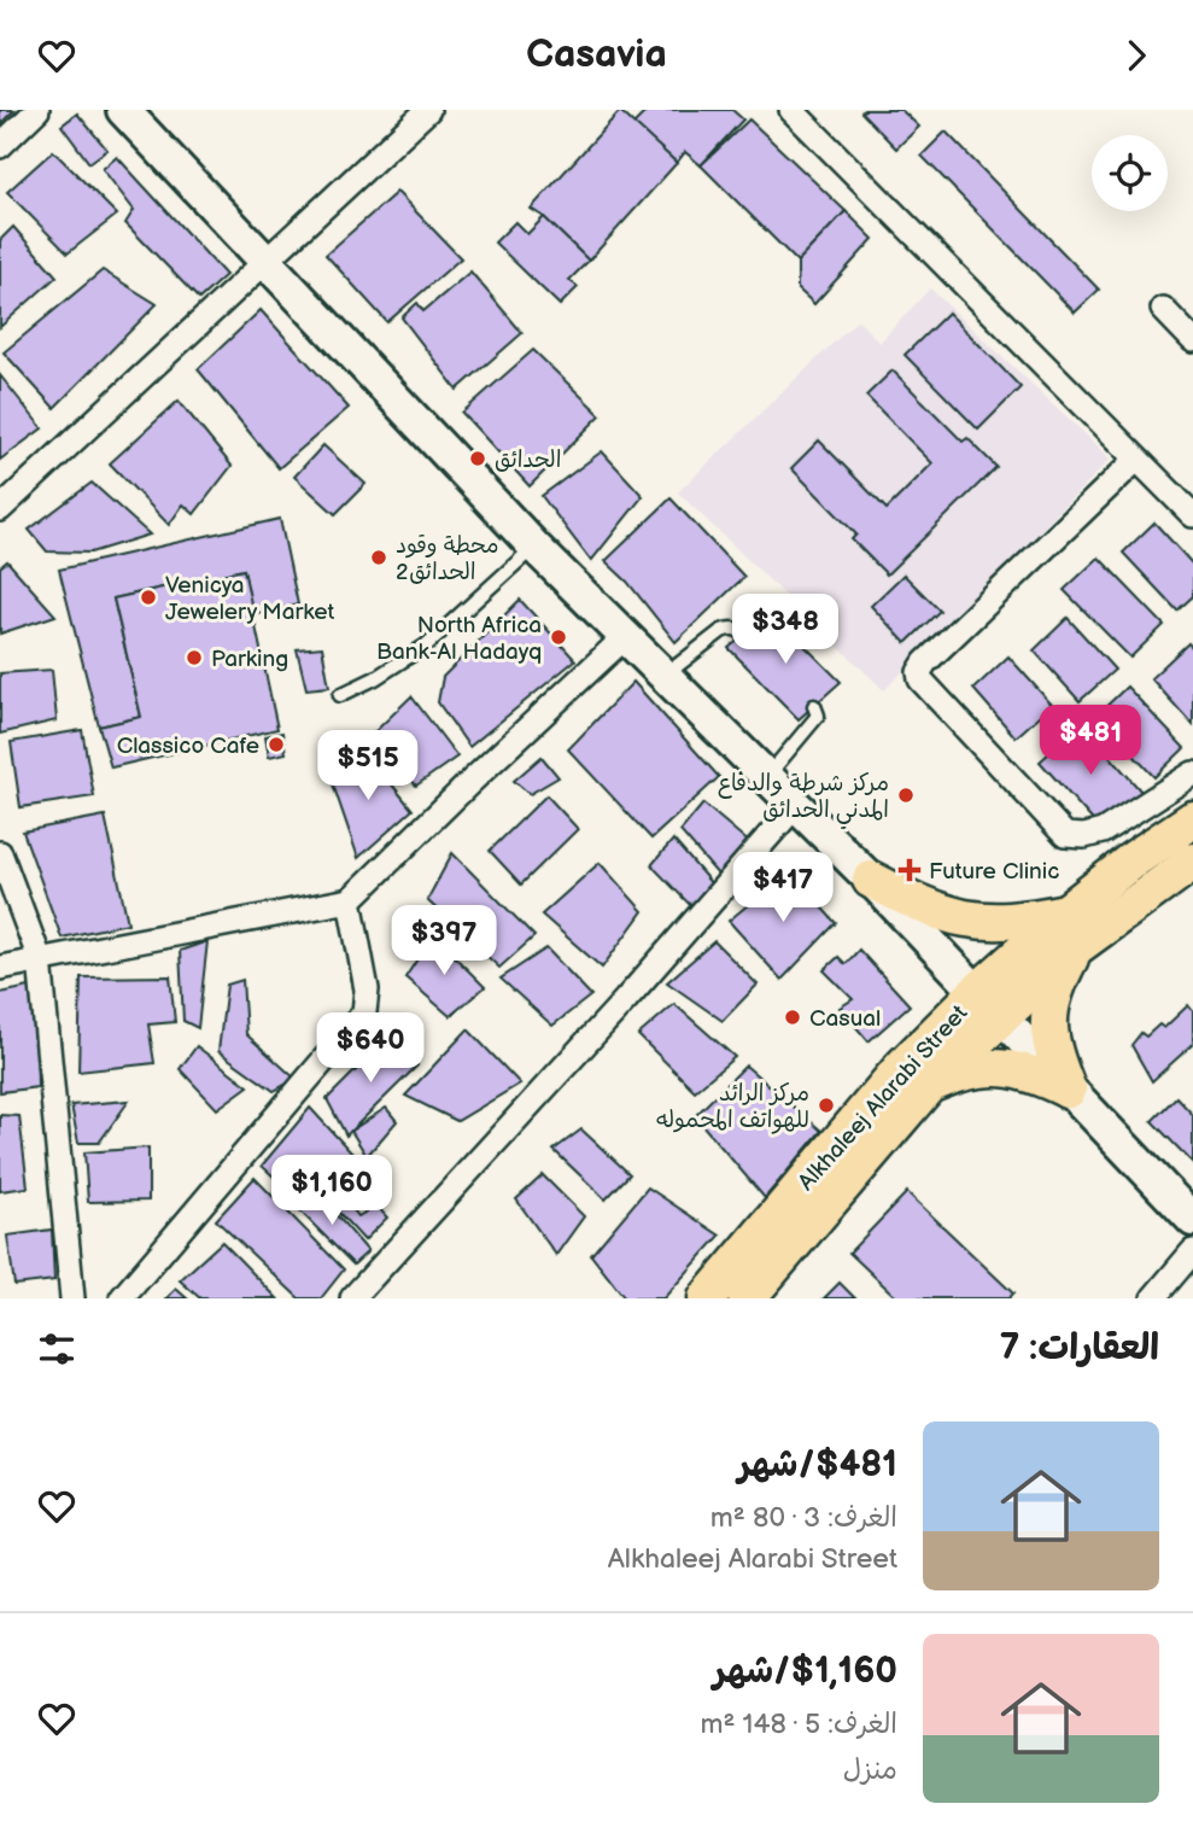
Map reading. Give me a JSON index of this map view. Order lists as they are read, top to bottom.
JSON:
{
  "streets": {
    "main road": ["Alkhaleej Alarabi Street"]
  },
  "places": {
    "other": [
      "الحدائق",
      "محطة وقود الحدائق2",
      "Venicya Jewelery Market",
      "North Africa Bank-Al Hadayq",
      "Parking",
      "Classico Cafe",
      "مركز شرطة والدفاع المدني الحدائق",
      "Casual",
      "مركز الرائد للهواتف المحموله"
    ],
    "health": ["Future Clinic"]
  },
  "page": {
    "header": "Casavia",
    "price": [
      "$348",
      "$481",
      "$515",
      "$417",
      "$397",
      "$640",
      "$1,160"
    ],
    "heading": "العقارات: 7",
    "list": [
      {
        "name": "$481/شهر",
        "note": "الغرف: 3 · 80 m² · Alkhaleej Alarabi Street"
      },
      {
        "name": "$1,160/شهر",
        "note": "الغرف: 5 · 148 m² · منزل"
      }
    ]
  }
}
